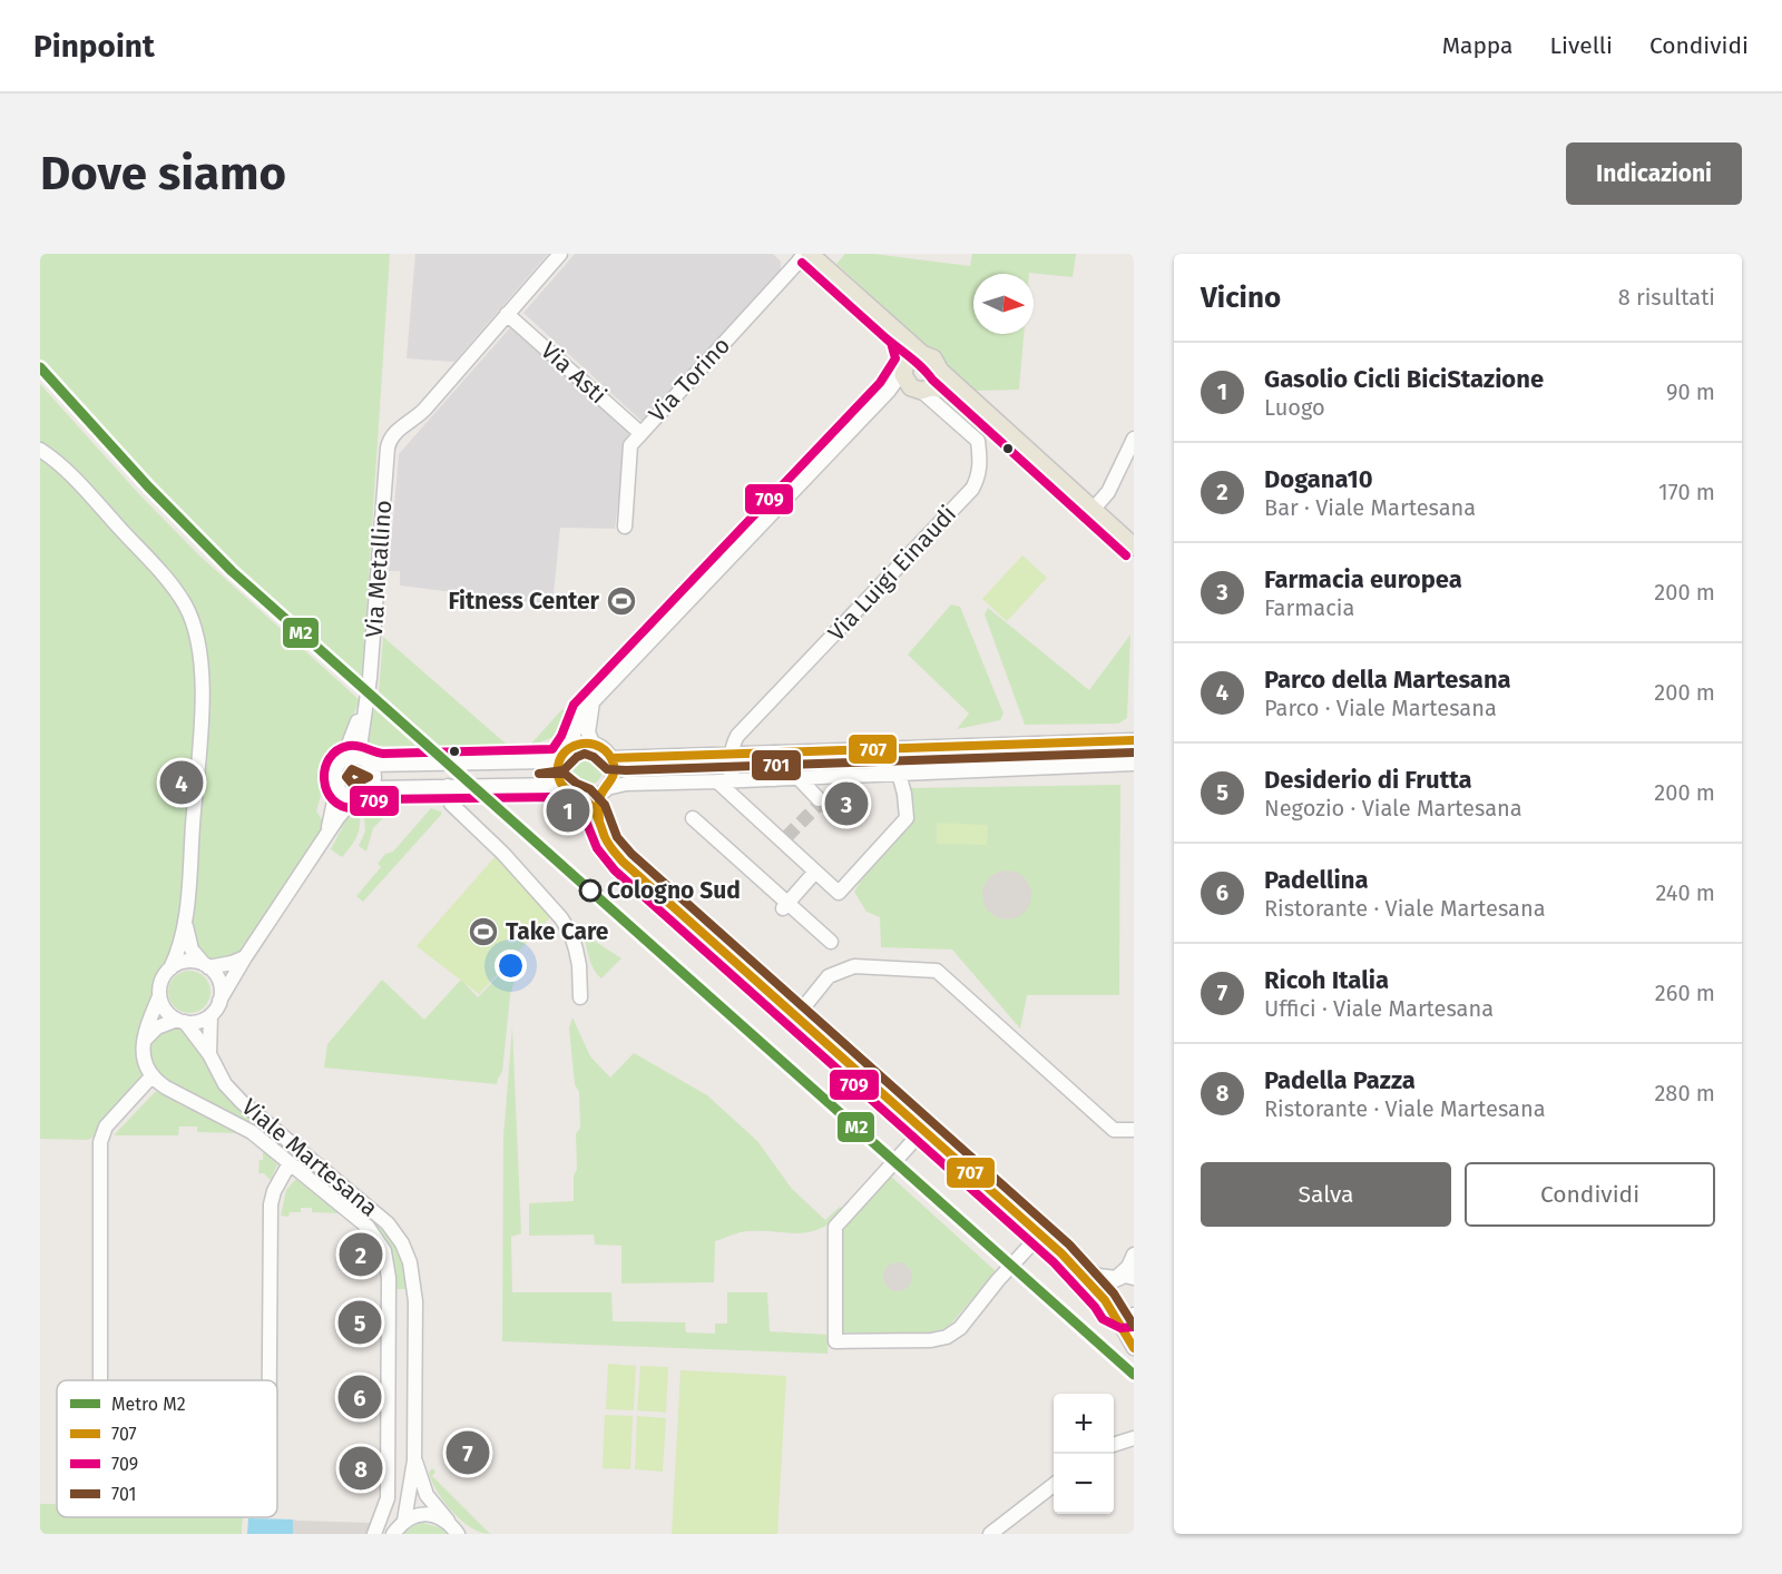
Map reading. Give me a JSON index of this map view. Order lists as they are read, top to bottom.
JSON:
{
  "streets": {
    "street": [
      "Via Asti",
      "Via Torino",
      "Via Metallino",
      "Via Luigi Einaudi",
      "Viale Martesana"
    ]
  },
  "crossings": [
    ["Via Asti", "Via Torino"],
    ["Via Asti", "Via Metallino"]
  ],
  "places": {
    "sports": ["Fitness Center", "Take Care"],
    "other": ["Cologno Sud"]
  },
  "lines": [
    "transit line 709",
    "metro line M2",
    "transit line 707",
    "transit line 701"
  ],
  "legend": [
    "Metro M2",
    "707",
    "709",
    "701"
  ],
  "north": "right",
  "page": {
    "header": "Pinpoint",
    "nav": ["Mappa", "Livelli", "Condividi"],
    "buttons": [
      "Indicazioni",
      ["Salva", "Condividi"]
    ],
    "title": "Dove siamo",
    "heading": ["Vicino", "8 risultati"],
    "list": [
      {
        "mark": "1",
        "name": "Gasolio Cicli BiciStazione",
        "note": "Luogo",
        "value": "90 m"
      },
      {
        "mark": "2",
        "name": "Dogana10",
        "note": "Bar · Viale Martesana",
        "value": "170 m"
      },
      {
        "mark": "3",
        "name": "Farmacia europea",
        "note": "Farmacia",
        "value": "200 m"
      },
      {
        "mark": "4",
        "name": "Parco della Martesana",
        "note": "Parco · Viale Martesana",
        "value": "200 m"
      },
      {
        "mark": "5",
        "name": "Desiderio di Frutta",
        "note": "Negozio · Viale Martesana",
        "value": "200 m"
      },
      {
        "mark": "6",
        "name": "Padellina",
        "note": "Ristorante · Viale Martesana",
        "value": "240 m"
      },
      {
        "mark": "7",
        "name": "Ricoh Italia",
        "note": "Uffici · Viale Martesana",
        "value": "260 m"
      },
      {
        "mark": "8",
        "name": "Padella Pazza",
        "note": "Ristorante · Viale Martesana",
        "value": "280 m"
      }
    ],
    "pins": [
      "4",
      "3",
      "1",
      "2",
      "5",
      "6",
      "7",
      "8"
    ],
    "map_buttons": ["+", "−"]
  }
}
